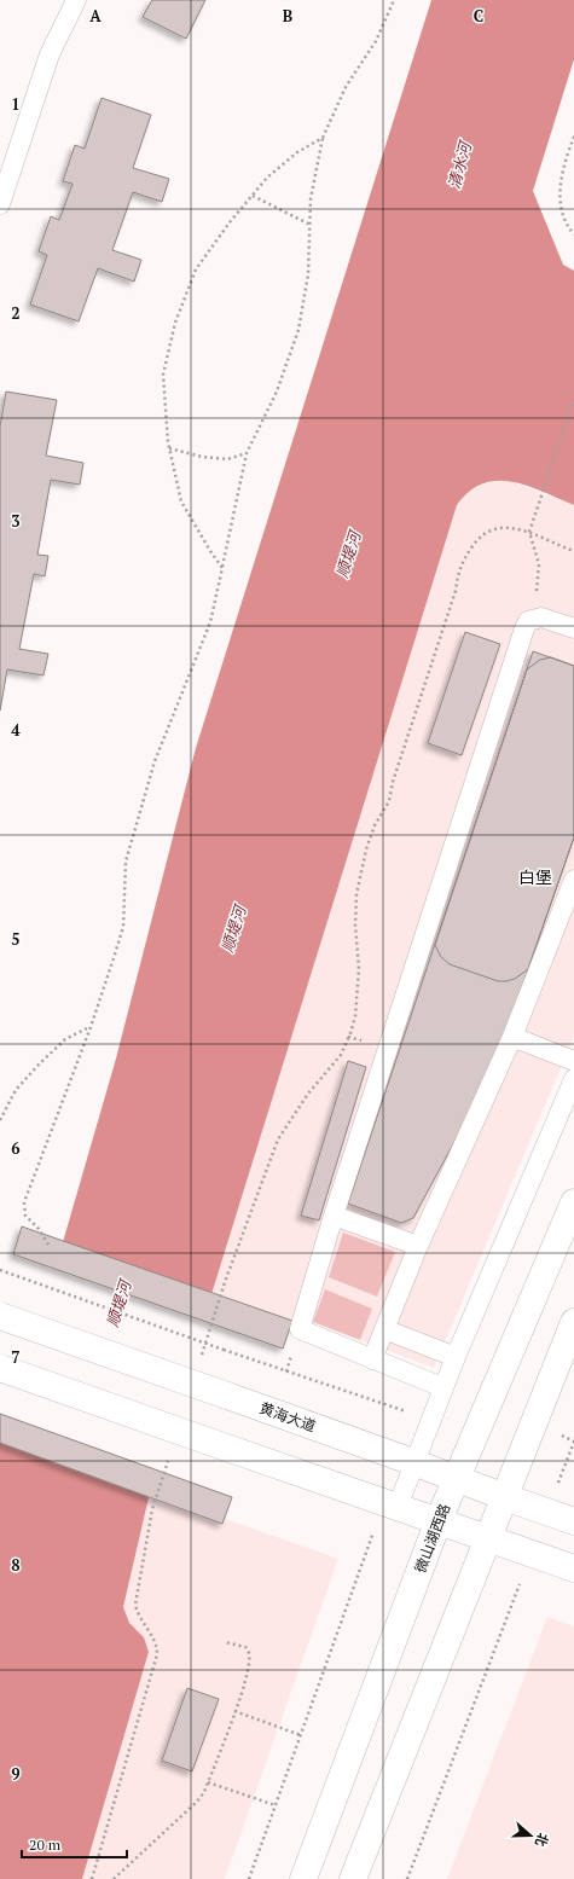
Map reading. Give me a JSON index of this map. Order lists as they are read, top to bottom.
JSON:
{
  "streets": {
    "street": ["黄海大道", "微山湖西路"]
  },
  "crossings": [
    ["黄海大道", "微山湖西路"]
  ],
  "districts": ["白堡"],
  "water": ["清水河", "顺堤河"],
  "scale_bar": "20 m",
  "north": "right",
  "grid": {
    "columns": ["A", "B", "C"],
    "rows": [
      "1",
      "2",
      "3",
      "4",
      "5",
      "6",
      "7",
      "8",
      "9"
    ]
  }
}
